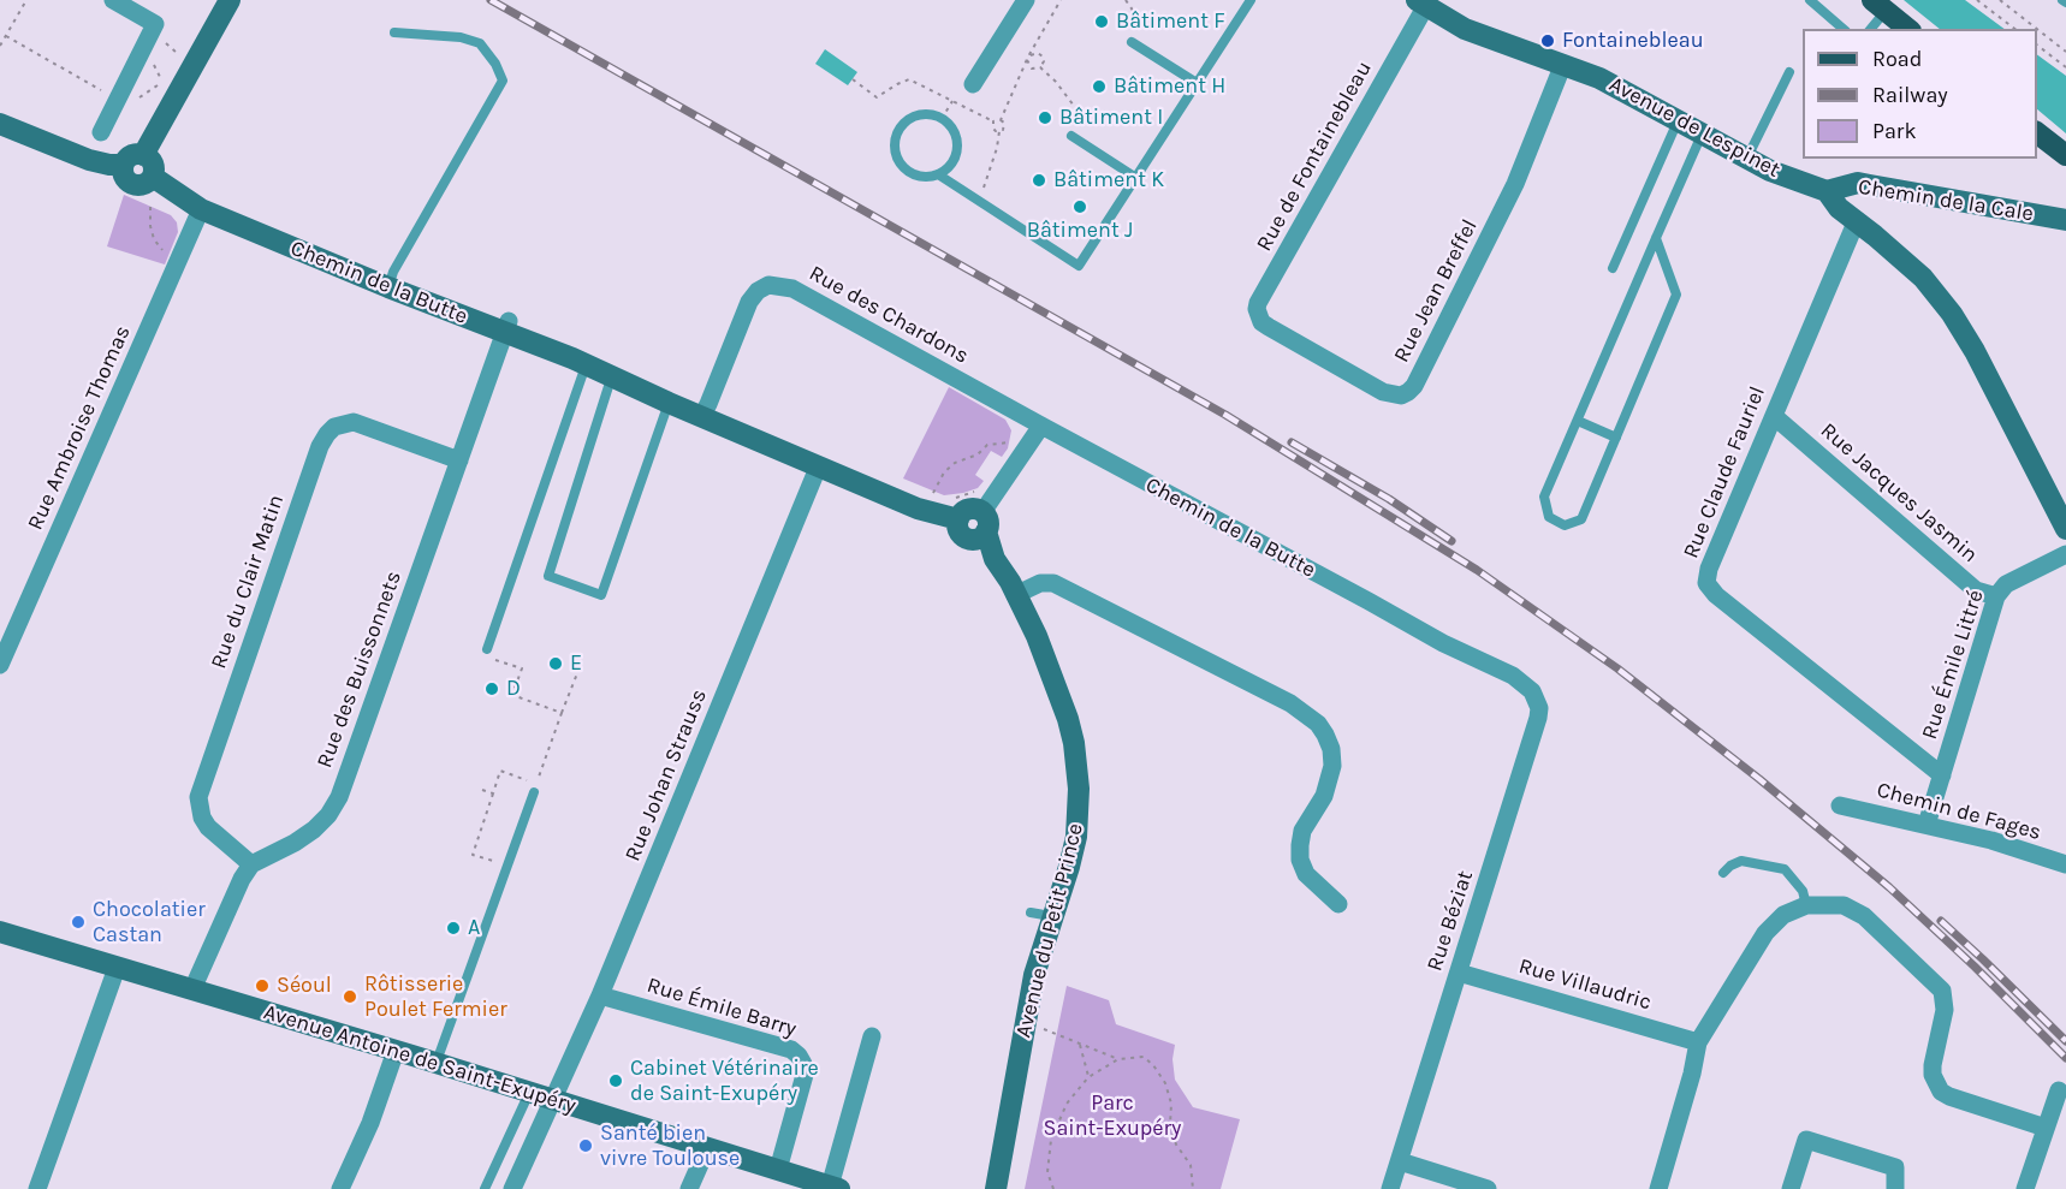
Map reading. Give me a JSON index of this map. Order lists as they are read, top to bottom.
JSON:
{
  "streets": {
    "street": [
      "Avenue de Lespinet",
      "Rue de Fontainebleau",
      "Chemin de la Cale",
      "Chemin de la Butte",
      "Rue Jean Breffel",
      "Rue des Chardons",
      "Rue Ambroise Thomas",
      "Rue Claude Fauriel",
      "Rue Jacques Jasmin",
      "Rue du Clair Matin",
      "Rue Émile Littré",
      "Rue des Buissonnets",
      "Rue Johan Strauss",
      "Chemin de Fages",
      "Rue Béziat",
      "Avenue du Petit Prince",
      "Rue Villaudric",
      "Rue Émile Barry",
      "Avenue Antoine de Saint-Exupéry"
    ]
  },
  "crossings": [
    ["Avenue de Lespinet", "Rue de Fontainebleau"],
    ["Avenue de Lespinet", "Chemin de la Cale"],
    ["Avenue de Lespinet", "Rue Jean Breffel"],
    ["Avenue de Lespinet", "Rue Claude Fauriel"],
    ["Rue de Fontainebleau", "Rue Jean Breffel"],
    ["Chemin de la Butte", "Rue des Chardons"],
    ["Chemin de la Butte", "Rue Ambroise Thomas"],
    ["Chemin de la Butte", "Rue des Buissonnets"],
    ["Chemin de la Butte", "Rue Johan Strauss"],
    ["Chemin de la Butte", "Rue Béziat"],
    ["Chemin de la Butte", "Avenue du Petit Prince"],
    ["Rue Claude Fauriel", "Rue Jacques Jasmin"],
    ["Rue Claude Fauriel", "Rue Émile Littré"],
    ["Rue Jacques Jasmin", "Rue Émile Littré"],
    ["Rue du Clair Matin", "Rue des Buissonnets"],
    ["Rue Émile Littré", "Chemin de Fages"],
    ["Rue Johan Strauss", "Rue Émile Barry"],
    ["Rue Johan Strauss", "Avenue Antoine de Saint-Exupéry"],
    ["Rue Béziat", "Rue Villaudric"],
    ["Rue Émile Barry", "Avenue Antoine de Saint-Exupéry"]
  ],
  "parks": ["Parc Saint-Exupéry"],
  "places": [
    "Bâtiment F",
    "Fontainebleau",
    "Bâtiment H",
    "Bâtiment I",
    "Bâtiment K",
    "Bâtiment J",
    "E",
    "D",
    "Chocolatier Castan",
    "A",
    "Séoul",
    "Rôtisserie Poulet Fermier",
    "Cabinet Vétérinaire de Saint-Exupéry",
    "Santé bien vivre Toulouse"
  ],
  "legend": ["Road", "Railway", "Park"]
}
